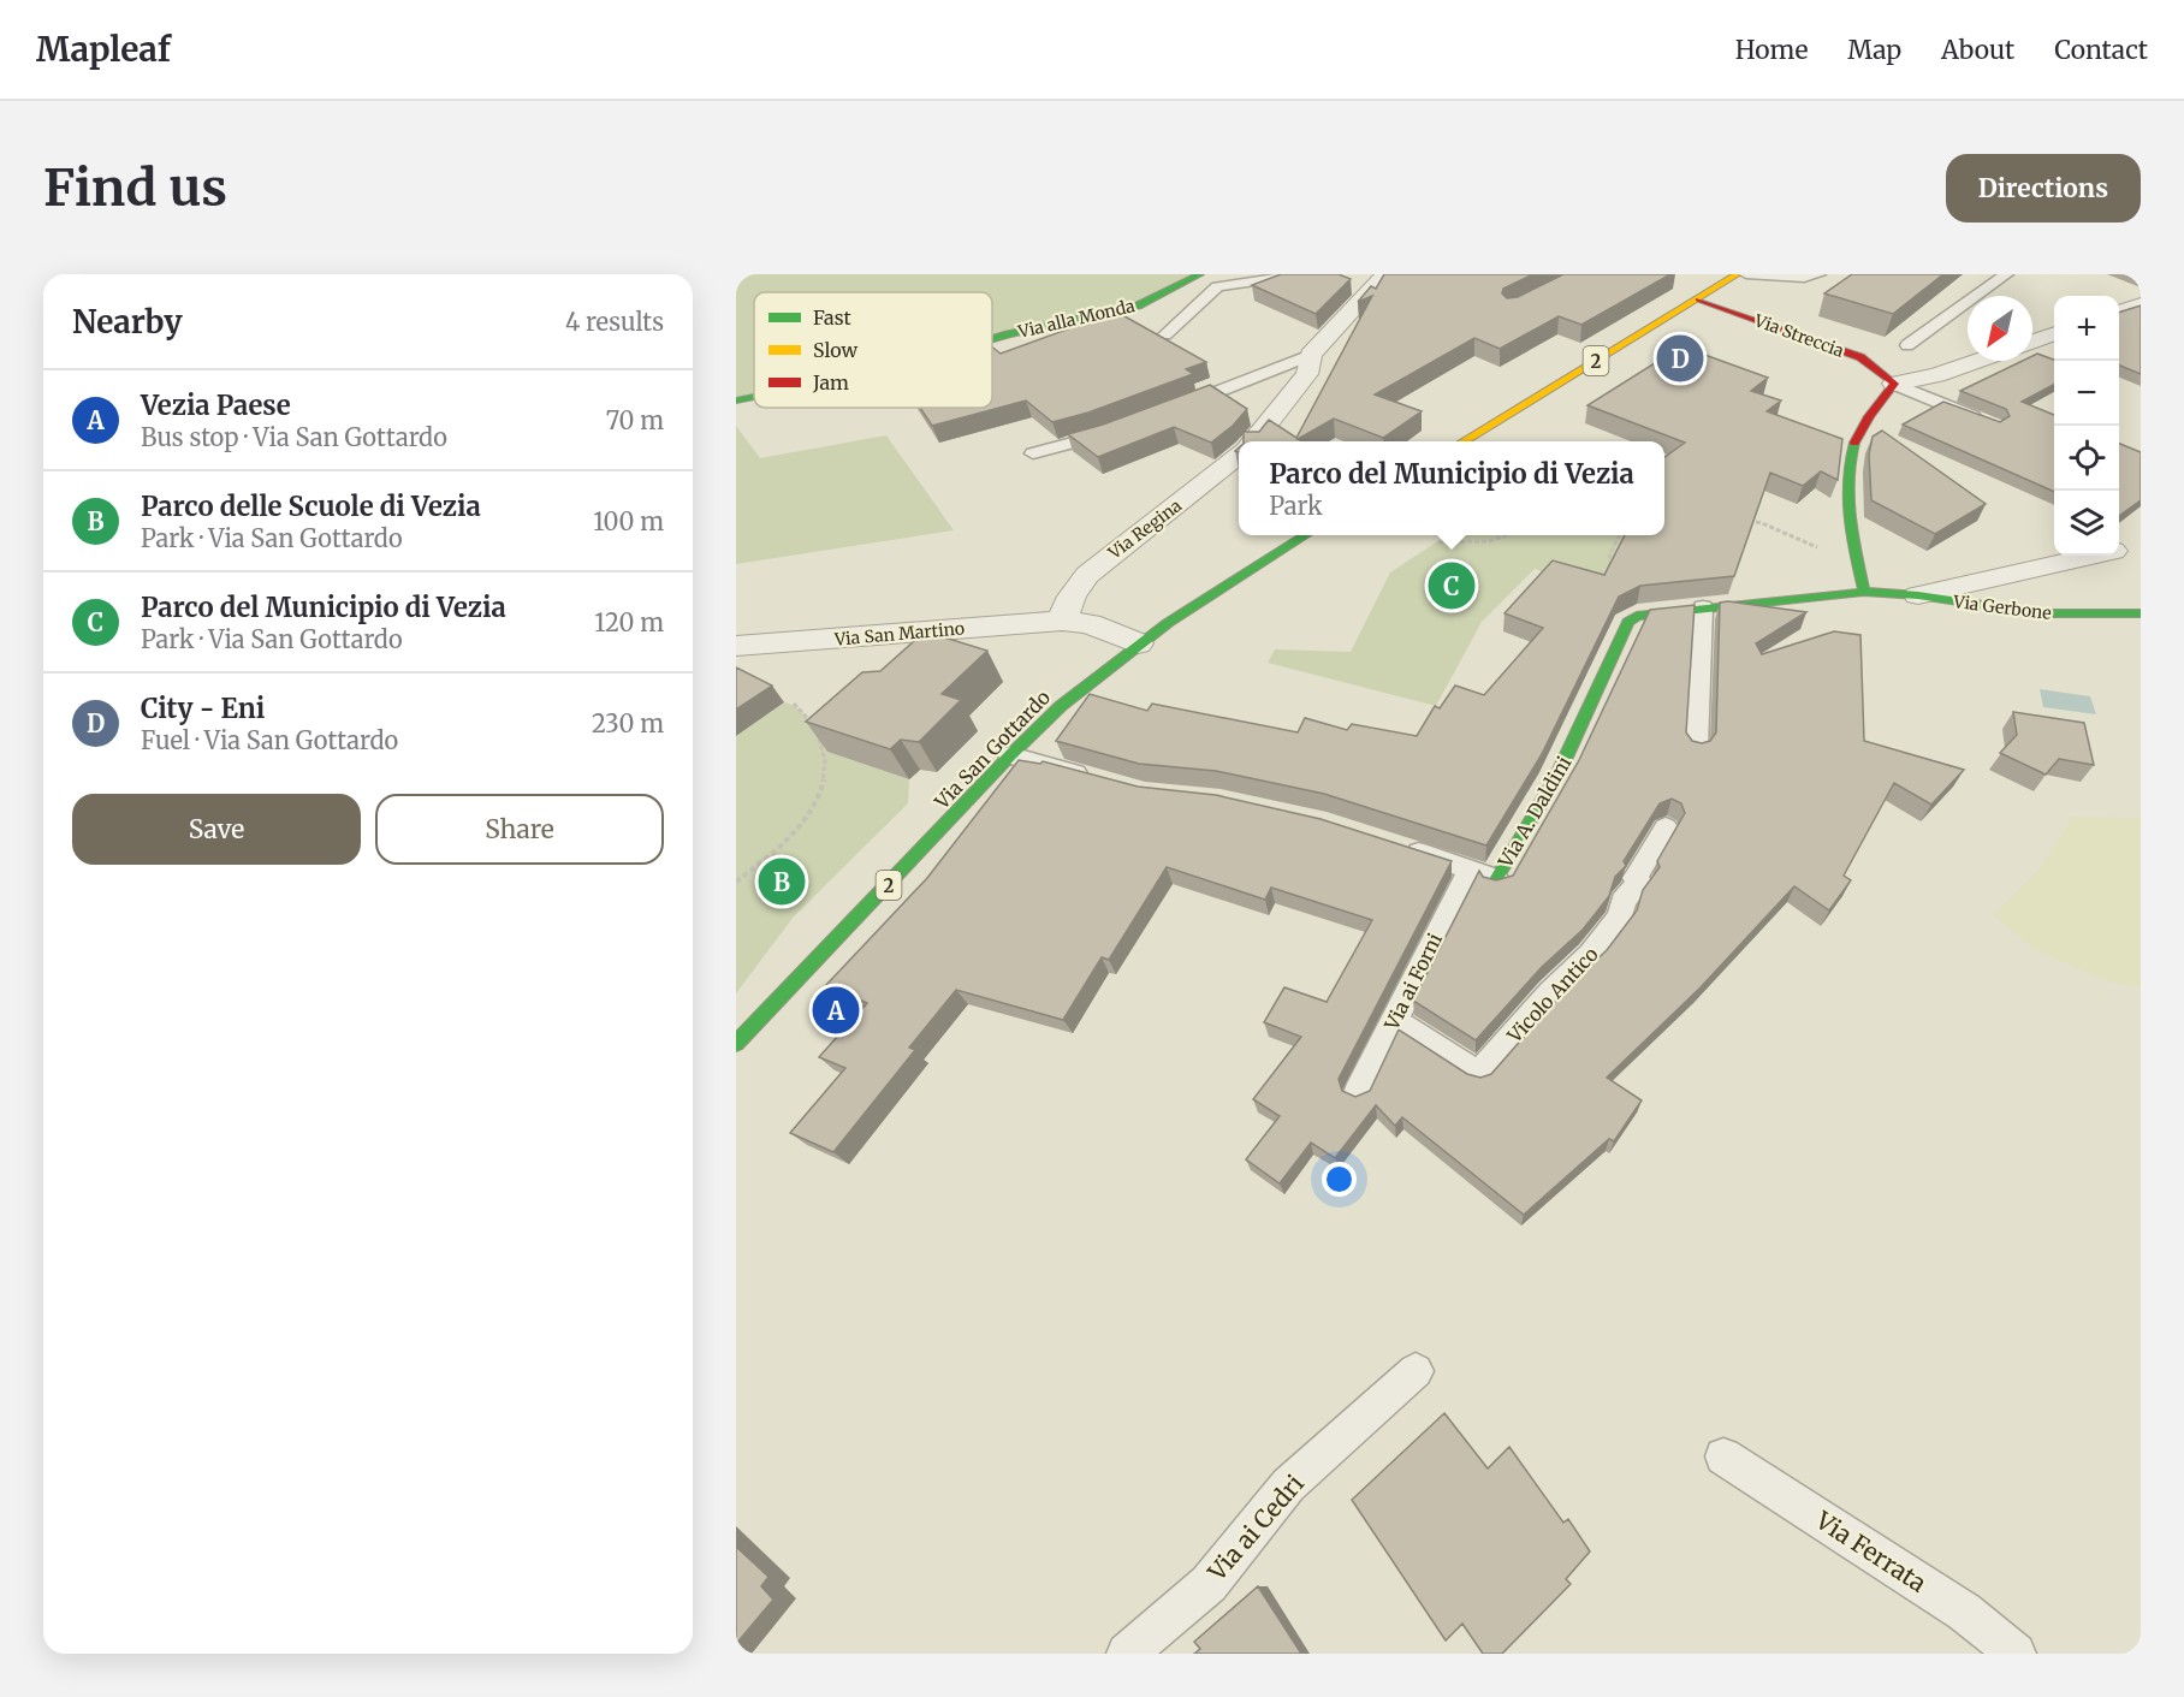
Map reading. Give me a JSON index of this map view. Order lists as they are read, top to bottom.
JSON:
{
  "streets": {
    "street": [
      "Via alla Monda",
      "Via Streccia",
      "2",
      "Via Regina",
      "Via Gerbone",
      "Via San Martino",
      "Via San Gottardo",
      "Via A. Daldini"
    ],
    "lane": [
      "Via ai Forni",
      "Vicolo Antico",
      "Via ai Cedri",
      "Via Ferrata"
    ]
  },
  "crossings": [
    ["Via Streccia", "2"],
    ["Via Regina", "Via San Martino"],
    ["Via San Martino", "Via San Gottardo"],
    ["Via A. Daldini", "Via ai Forni"],
    ["Via ai Forni", "Vicolo Antico"]
  ],
  "legend": ["Fast", "Slow", "Jam"],
  "north": "bottom left",
  "page": {
    "header": "Mapleaf",
    "nav": [
      "Home",
      "Map",
      "About",
      "Contact"
    ],
    "buttons": [
      "Directions",
      ["Save", "Share"]
    ],
    "title": "Find us",
    "heading": ["Nearby", "4 results"],
    "map_buttons": ["+", "−"],
    "pins": [
      "D",
      "C",
      "B",
      "A"
    ],
    "list": [
      {
        "mark": "A",
        "name": "Vezia Paese",
        "note": "Bus stop · Via San Gottardo",
        "value": "70 m"
      },
      {
        "mark": "B",
        "name": "Parco delle Scuole di Vezia",
        "note": "Park · Via San Gottardo",
        "value": "100 m"
      },
      {
        "mark": "C",
        "name": "Parco del Municipio di Vezia",
        "note": "Park · Via San Gottardo",
        "value": "120 m"
      },
      {
        "mark": "D",
        "name": "City - Eni",
        "note": "Fuel · Via San Gottardo",
        "value": "230 m"
      }
    ],
    "popup": ["Parco del Municipio di Vezia", "Park"]
  }
}
